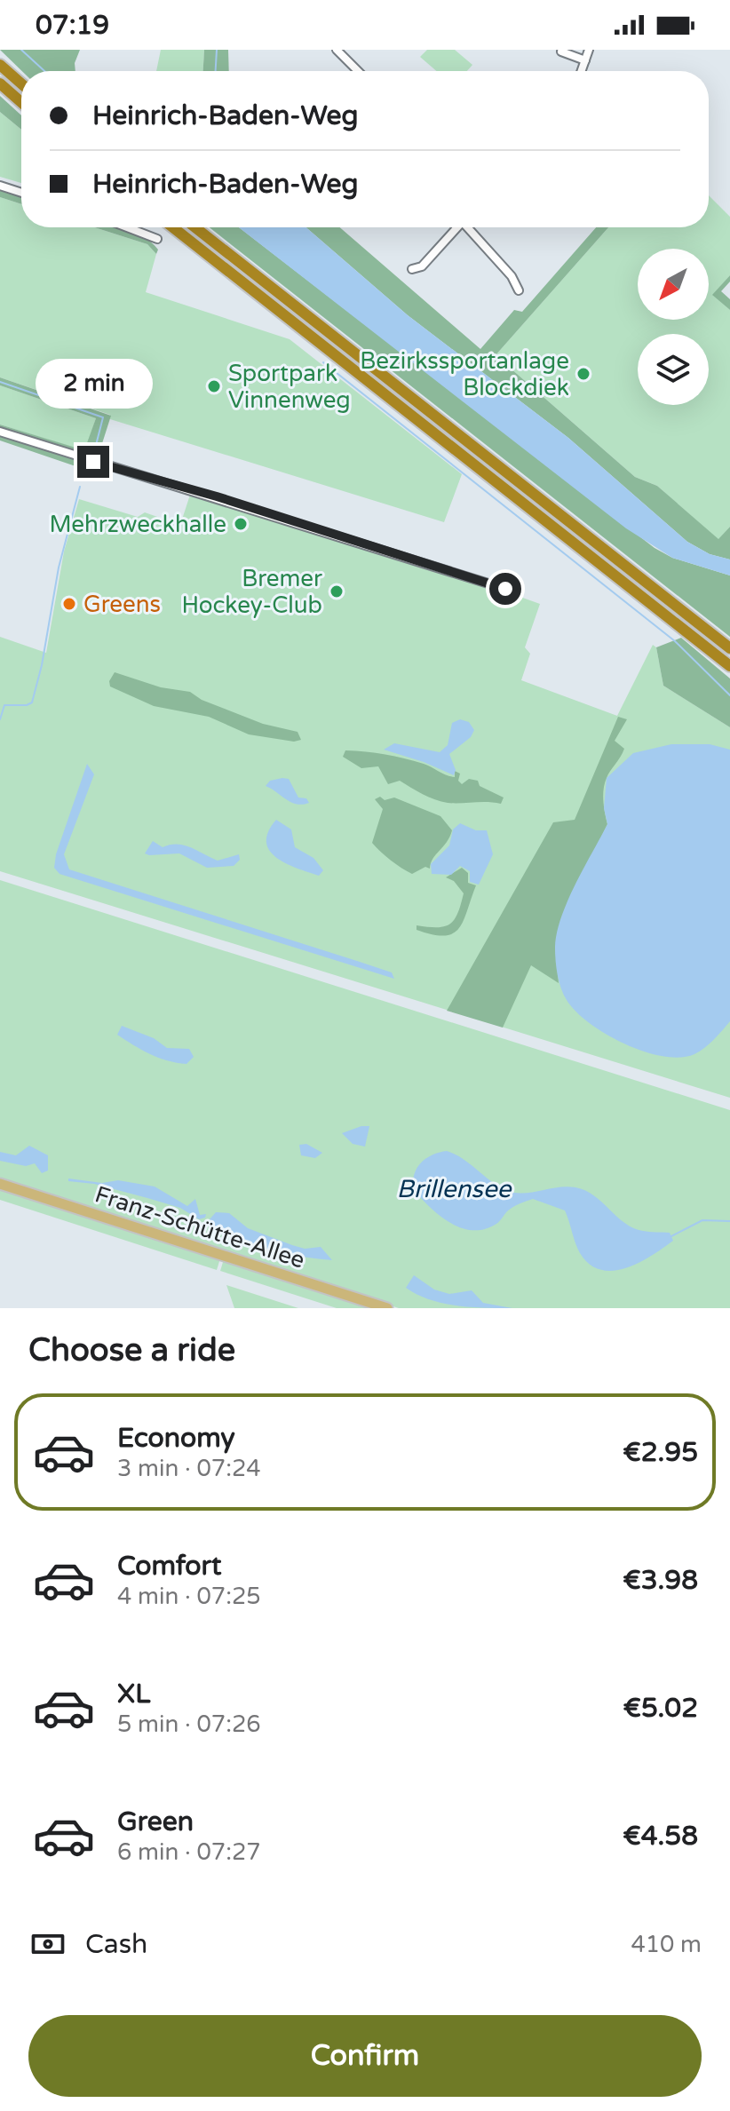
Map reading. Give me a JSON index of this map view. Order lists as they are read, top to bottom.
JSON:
{
  "streets": {
    "main road": ["Franz-Schütte-Allee"]
  },
  "water": ["Brillensee"],
  "places": [
    "Bezirkssportanlage Blockdiek",
    "Sportpark Vinnenweg",
    "Mehrzweckhalle",
    "Bremer Hockey-Club",
    "Greens"
  ],
  "north": "bottom left",
  "page": {
    "status": "07:19",
    "banner": ["Heinrich-Baden-Weg", "Heinrich-Baden-Weg"],
    "bubble": "2 min",
    "heading": "Choose a ride",
    "list": [
      {
        "name": "Economy",
        "note": "3 min · 07:24",
        "value": "€2.95"
      },
      {
        "name": "Comfort",
        "note": "4 min · 07:25",
        "value": "€3.98"
      },
      {
        "name": "XL",
        "note": "5 min · 07:26",
        "value": "€5.02"
      },
      {
        "name": "Green",
        "note": "6 min · 07:27",
        "value": "€4.58"
      }
    ],
    "pay": ["Cash", "410 m"],
    "buttons": "Confirm"
  }
}
